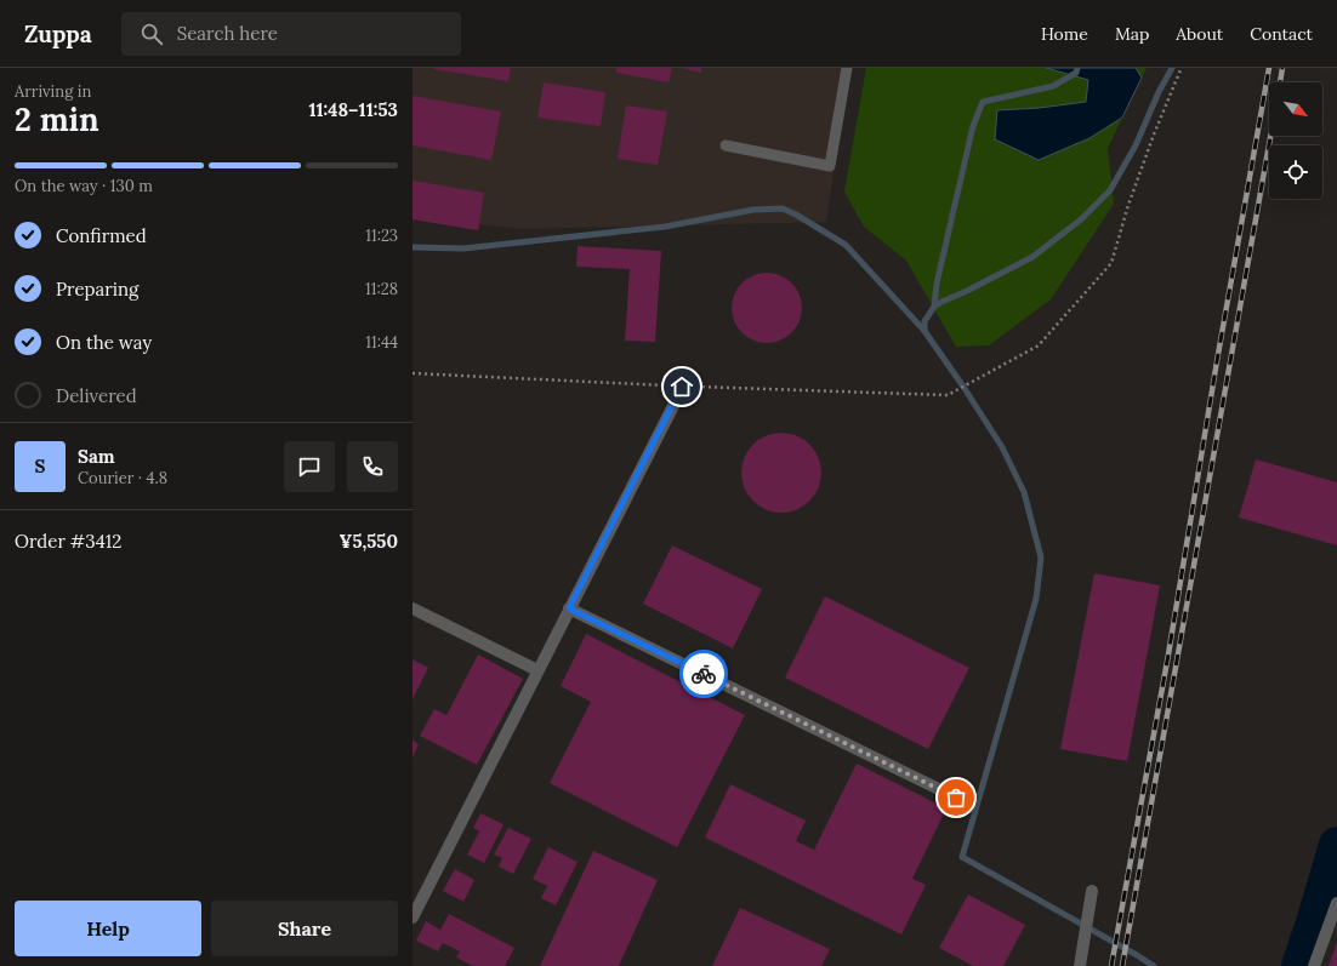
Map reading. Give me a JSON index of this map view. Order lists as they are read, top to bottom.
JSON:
{
  "north": "bottom right",
  "page": {
    "header": "Zuppa",
    "search": "Search here",
    "nav": [
      "Home",
      "Map",
      "About",
      "Contact"
    ],
    "heading": ["2 min", "Arriving in", "11:48–11:53"],
    "panel": [
      "Sam",
      "Courier · 4.8",
      "Order #3412",
      "¥5,550"
    ],
    "bar": "On the way · 130 m",
    "list": [
      ["Confirmed", "11:23"],
      ["Preparing", "11:28"],
      ["On the way", "11:44"],
      "Delivered"
    ],
    "round": "S",
    "buttons": ["Help", "Share"]
  }
}
